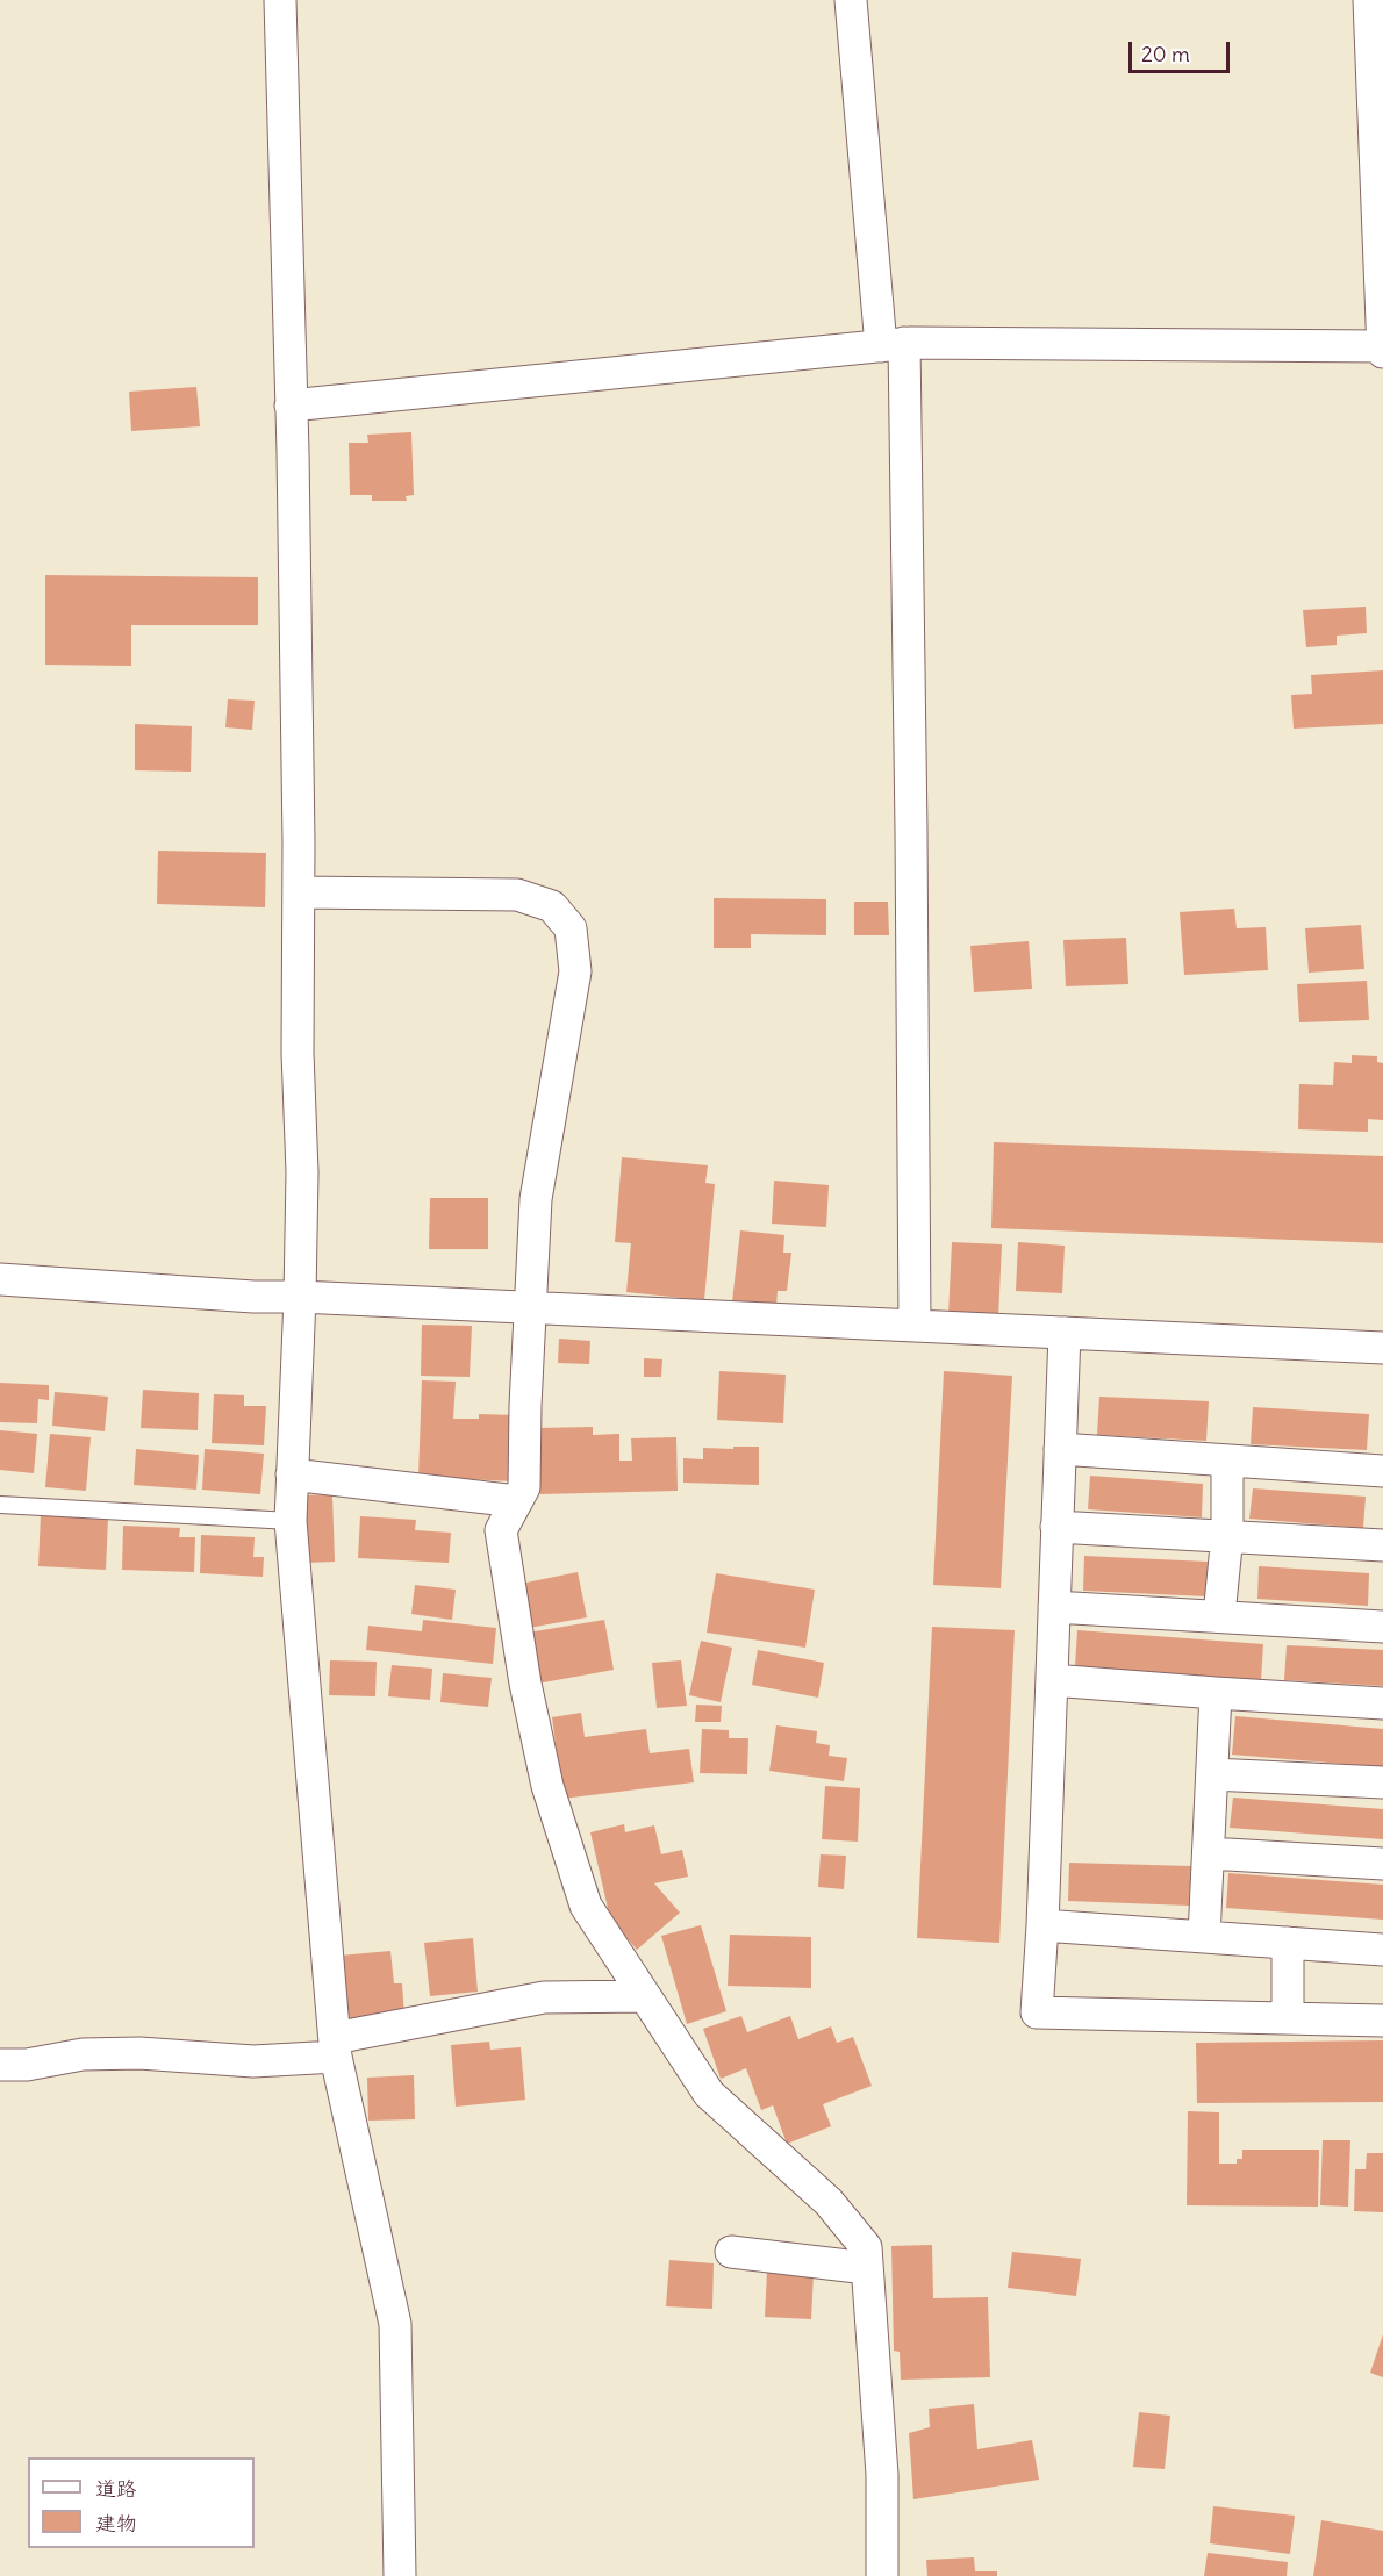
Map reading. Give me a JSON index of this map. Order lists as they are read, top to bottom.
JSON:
{
  "legend": ["道路", "建物"],
  "scale_bar": "20 m"
}
